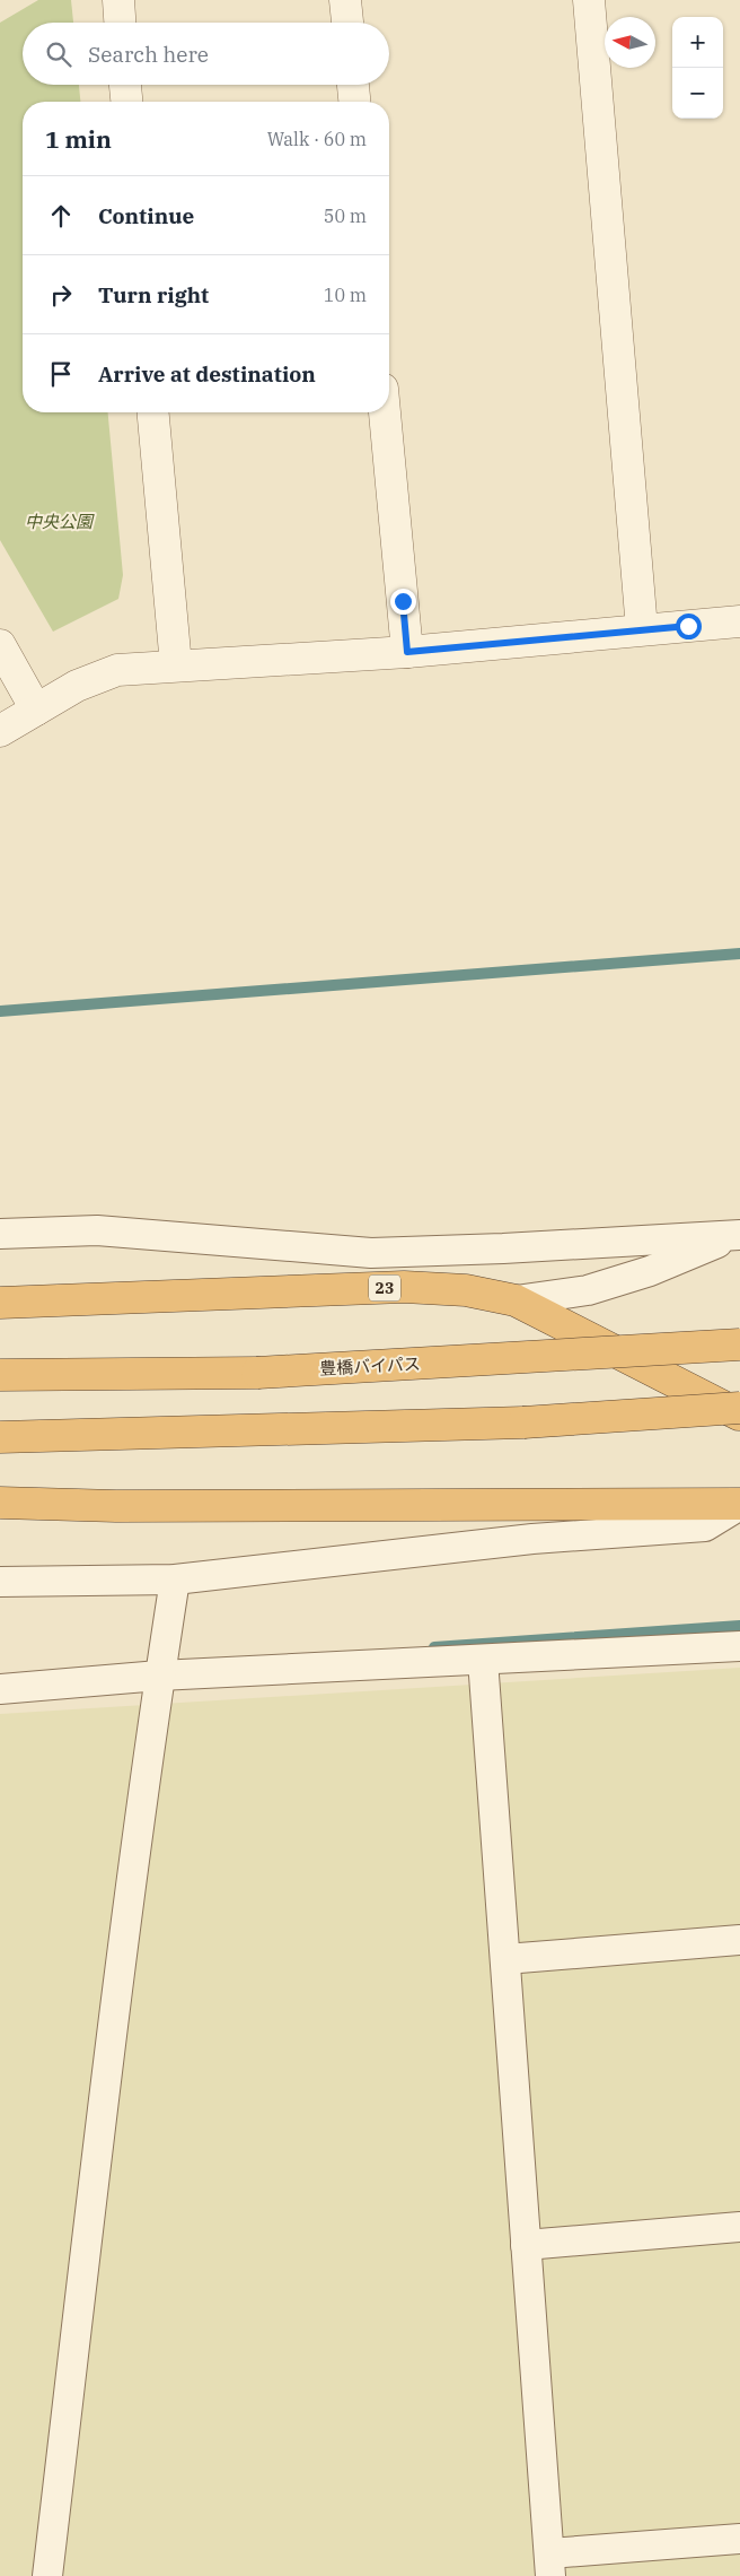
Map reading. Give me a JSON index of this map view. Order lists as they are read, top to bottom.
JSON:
{
  "streets": {
    "highway": ["23", "豊橋バイパス"]
  },
  "parks": ["中央公園"],
  "north": "left",
  "page": {
    "map_buttons": ["+", "−"],
    "search": "Search here",
    "heading": ["1 min", "Walk · 60 m"],
    "list": [
      ["Continue", "50 m"],
      ["Turn right", "10 m"],
      "Arrive at destination"
    ]
  }
}
